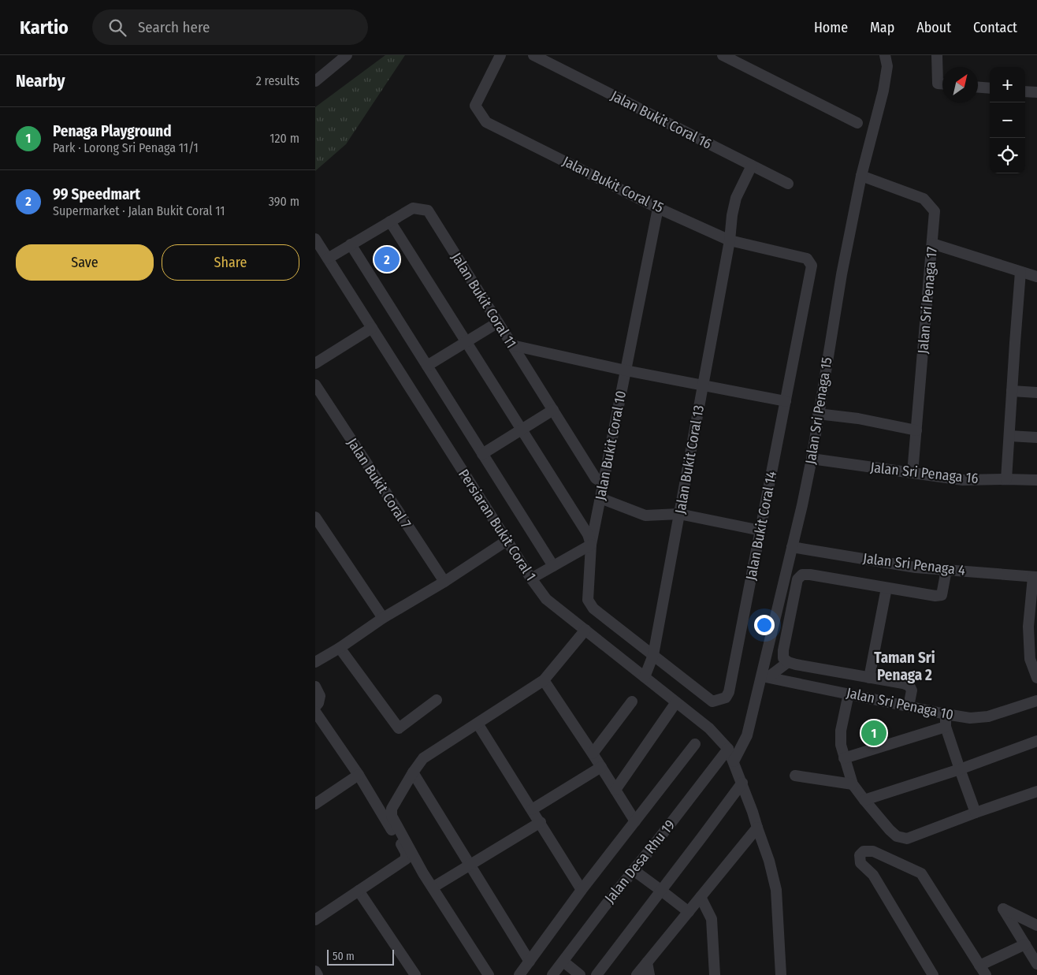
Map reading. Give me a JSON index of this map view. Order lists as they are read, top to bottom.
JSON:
{
  "streets": {
    "street": [
      "Jalan Bukit Coral 16",
      "Jalan Bukit Coral 15",
      "Jalan Bukit Coral 11",
      "Jalan Sri Penaga 17",
      "Jalan Sri Penaga 15",
      "Jalan Bukit Coral 10",
      "Jalan Bukit Coral 13",
      "Jalan Sri Penaga 16",
      "Jalan Bukit Coral 7",
      "Persiaran Bukit Coral 1",
      "Jalan Bukit Coral 14",
      "Jalan Sri Penaga 4",
      "Jalan Sri Penaga 10",
      "Jalan Desa Rhu 19"
    ]
  },
  "crossings": [
    ["Jalan Bukit Coral 16", "Jalan Bukit Coral 13"],
    ["Jalan Bukit Coral 15", "Jalan Bukit Coral 10"],
    ["Jalan Bukit Coral 15", "Jalan Bukit Coral 13"],
    ["Jalan Bukit Coral 15", "Jalan Bukit Coral 14"],
    ["Jalan Bukit Coral 11", "Jalan Bukit Coral 10"],
    ["Jalan Bukit Coral 11", "Persiaran Bukit Coral 1"],
    ["Jalan Sri Penaga 17", "Jalan Sri Penaga 15"],
    ["Jalan Sri Penaga 17", "Jalan Sri Penaga 16"],
    ["Jalan Sri Penaga 15", "Jalan Sri Penaga 16"],
    ["Jalan Sri Penaga 15", "Persiaran Bukit Coral 1"],
    ["Jalan Sri Penaga 15", "Jalan Sri Penaga 4"],
    ["Jalan Sri Penaga 15", "Jalan Sri Penaga 10"],
    ["Jalan Bukit Coral 10", "Jalan Bukit Coral 13"],
    ["Jalan Bukit Coral 10", "Jalan Bukit Coral 14"],
    ["Jalan Bukit Coral 13", "Persiaran Bukit Coral 1"],
    ["Jalan Bukit Coral 13", "Jalan Bukit Coral 14"],
    ["Persiaran Bukit Coral 1", "Jalan Desa Rhu 19"]
  ],
  "districts": ["Taman Sri Penaga 2"],
  "scale_bar": "50 m",
  "north": "top right",
  "page": {
    "header": "Kartio",
    "search": "Search here",
    "nav": [
      "Home",
      "Map",
      "About",
      "Contact"
    ],
    "heading": ["Nearby", "2 results"],
    "map_buttons": ["+", "−"],
    "list": [
      {
        "mark": "1",
        "name": "Penaga Playground",
        "note": "Park · Lorong Sri Penaga 11/1",
        "value": "120 m"
      },
      {
        "mark": "2",
        "name": "99 Speedmart",
        "note": "Supermarket · Jalan Bukit Coral 11",
        "value": "390 m"
      }
    ],
    "buttons": ["Save", "Share"],
    "pins": ["2", "1"],
    "scale": "50 m"
  }
}
